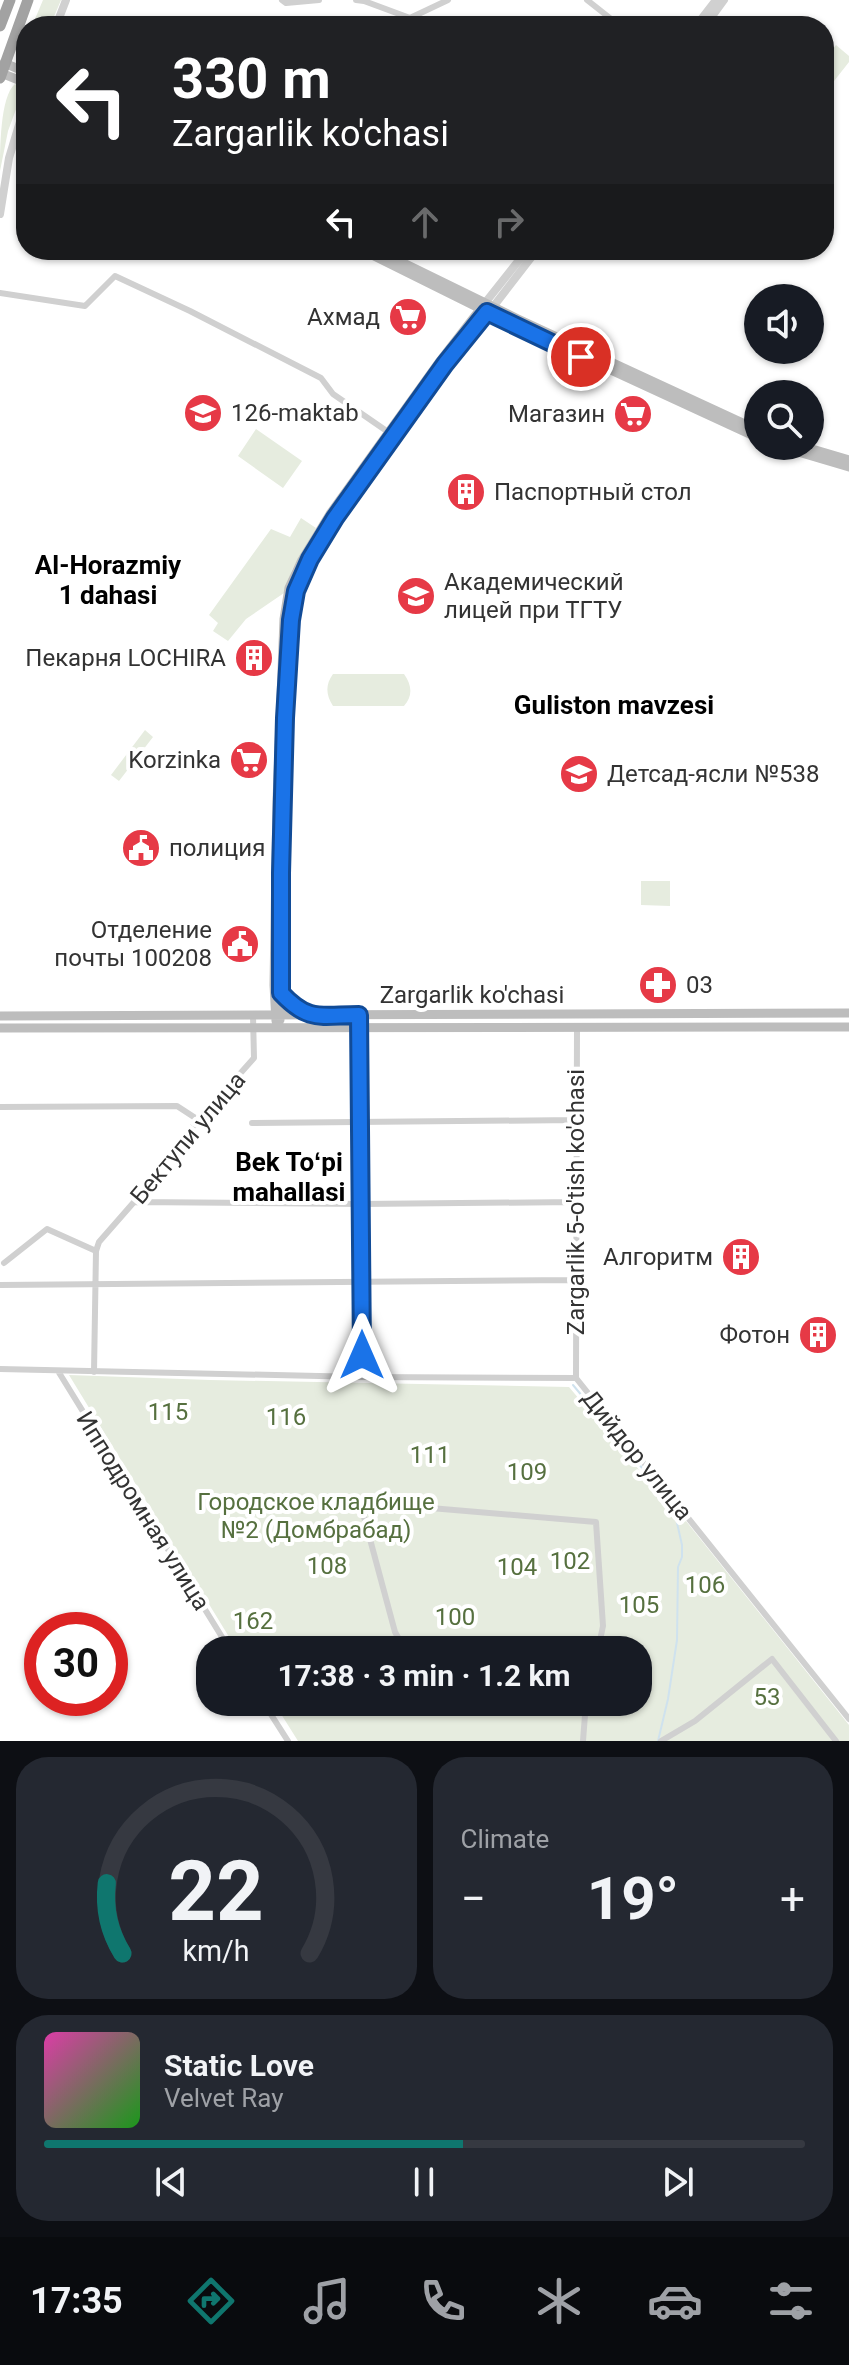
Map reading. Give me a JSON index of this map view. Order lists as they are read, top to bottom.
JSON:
{
  "streets": {
    "main road": ["Zargarlik ko'chasi"],
    "street": [
      "Бектупи улица",
      "Zargarlik 5-o'tish ko'chasi",
      "Дийдор улица",
      "Ипподромная улица"
    ]
  },
  "crossings": [
    ["Zargarlik ko'chasi", "Бектупи улица"],
    ["Zargarlik ko'chasi", "Zargarlik 5-o'tish ko'chasi"],
    ["Zargarlik 5-o'tish ko'chasi", "Дийдор улица"],
    ["Дийдор улица", "Ипподромная улица"]
  ],
  "districts": ["Al-Horazmiy 1 dahasi", "Guliston mavzesi", "Bek Toʻpi mahallasi"],
  "parks": [
    "115",
    "116",
    "111",
    "109",
    "Городское кладбище №2 (Домбрабад)",
    "102",
    "108",
    "104",
    "106",
    "105",
    "100",
    "162",
    "53"
  ],
  "places": {
    "supermarket": ["Ахмад", "Магазин", "Korzinka"],
    "school or university": ["126-maktab", "Академический лицей при ТГТУ", "Детсад-ясли №538"],
    "building": [
      "Паспортный стол",
      "Пекарня LOCHIRA",
      "Алгоритм",
      "Фотон"
    ],
    "public building": ["полиция", "Отделение почты 100208"],
    "pharmacy": ["03"]
  },
  "page": {
    "turn": ["330 m", "Zargarlik ko'chasi"],
    "limit": "30",
    "trip": "17:38 · 3 min · 1.2 km",
    "tile": "Climate",
    "heat": ["−", "19°", "+"],
    "song": ["Static Love", "Velvet Ray"],
    "tabs": "17:35",
    "gauge": ["22", "km/h"]
  }
}
